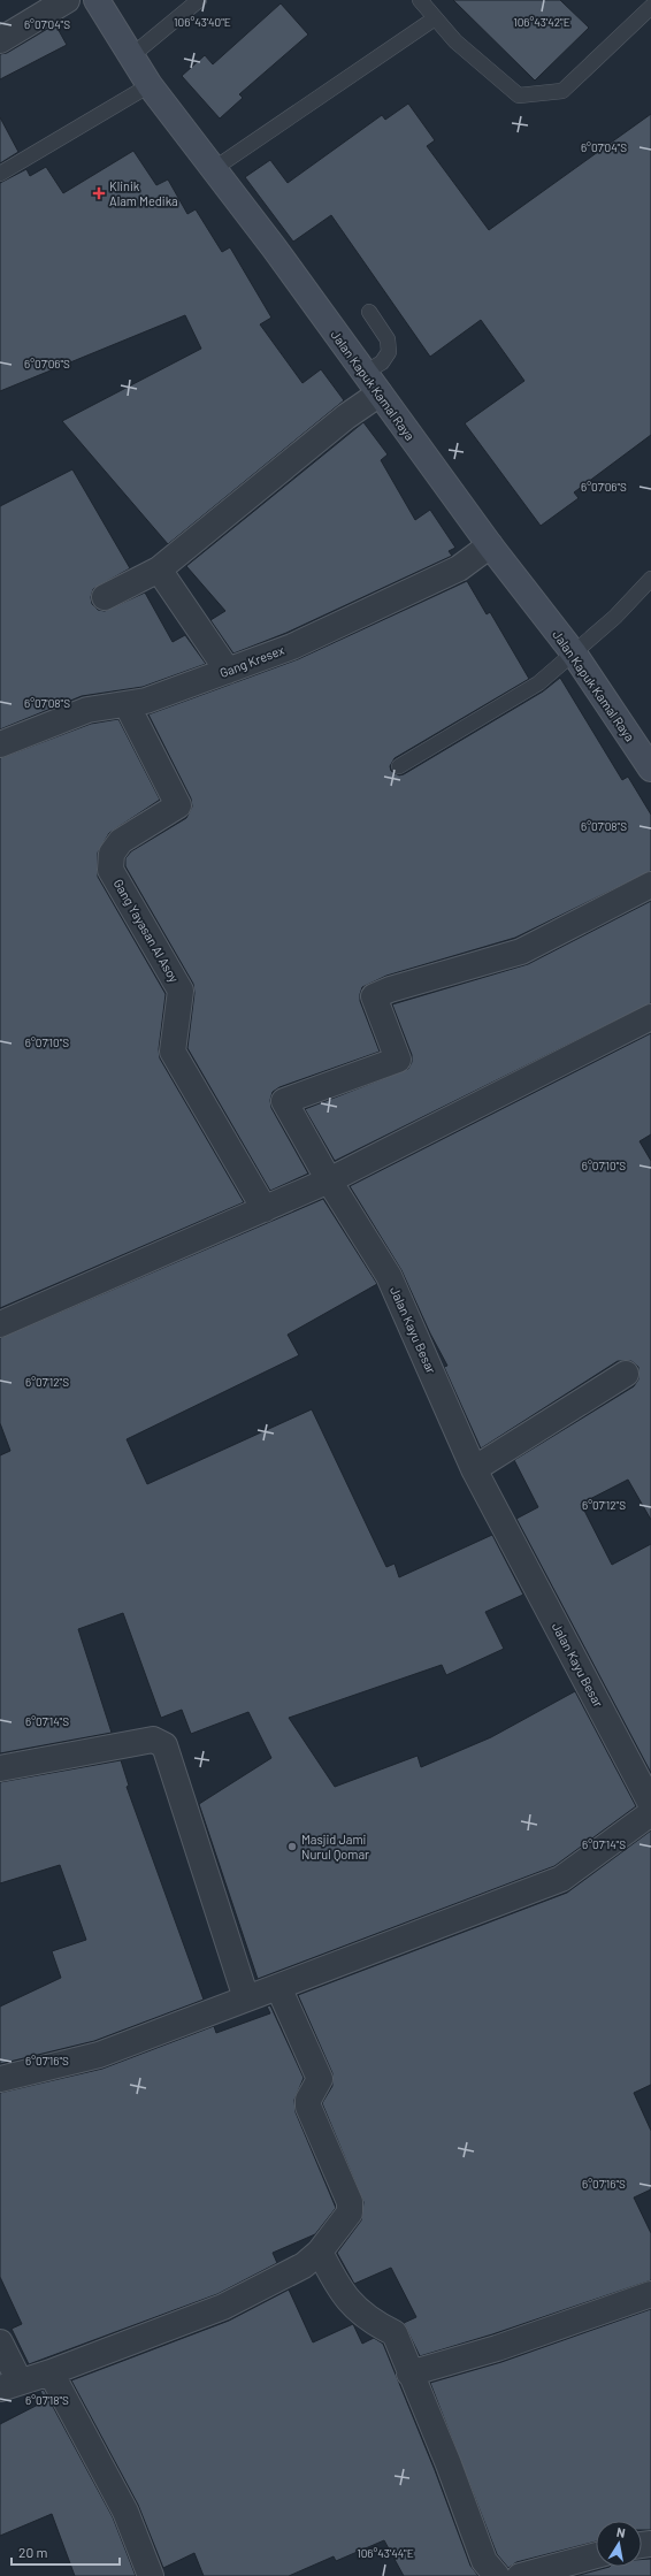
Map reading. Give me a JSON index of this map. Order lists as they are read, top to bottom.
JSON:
{
  "streets": {
    "main road": ["Jalan Kapuk Kamal Raya"],
    "street": ["Gang Kresex", "Gang Yayasan Al Asoy", "Jalan Kayu Besar"]
  },
  "crossings": [
    ["Jalan Kapuk Kamal Raya", "Gang Kresex"],
    ["Gang Kresex", "Gang Yayasan Al Asoy"]
  ],
  "places": {
    "health": ["Klinik Alam Medika"],
    "other": ["Masjid Jami Nurul Qomar"]
  },
  "scale_bar": "20 m",
  "north": "top",
  "coordinates": [
    "106°43'40\"E",
    "106°43'42\"E",
    "6°07'04\"S",
    "6°07'06\"S",
    "6°07'08\"S",
    "6°07'10\"S",
    "6°07'12\"S",
    "6°07'14\"S",
    "6°07'16\"S",
    "6°07'18\"S",
    "106°43'44\"E"
  ]
}
